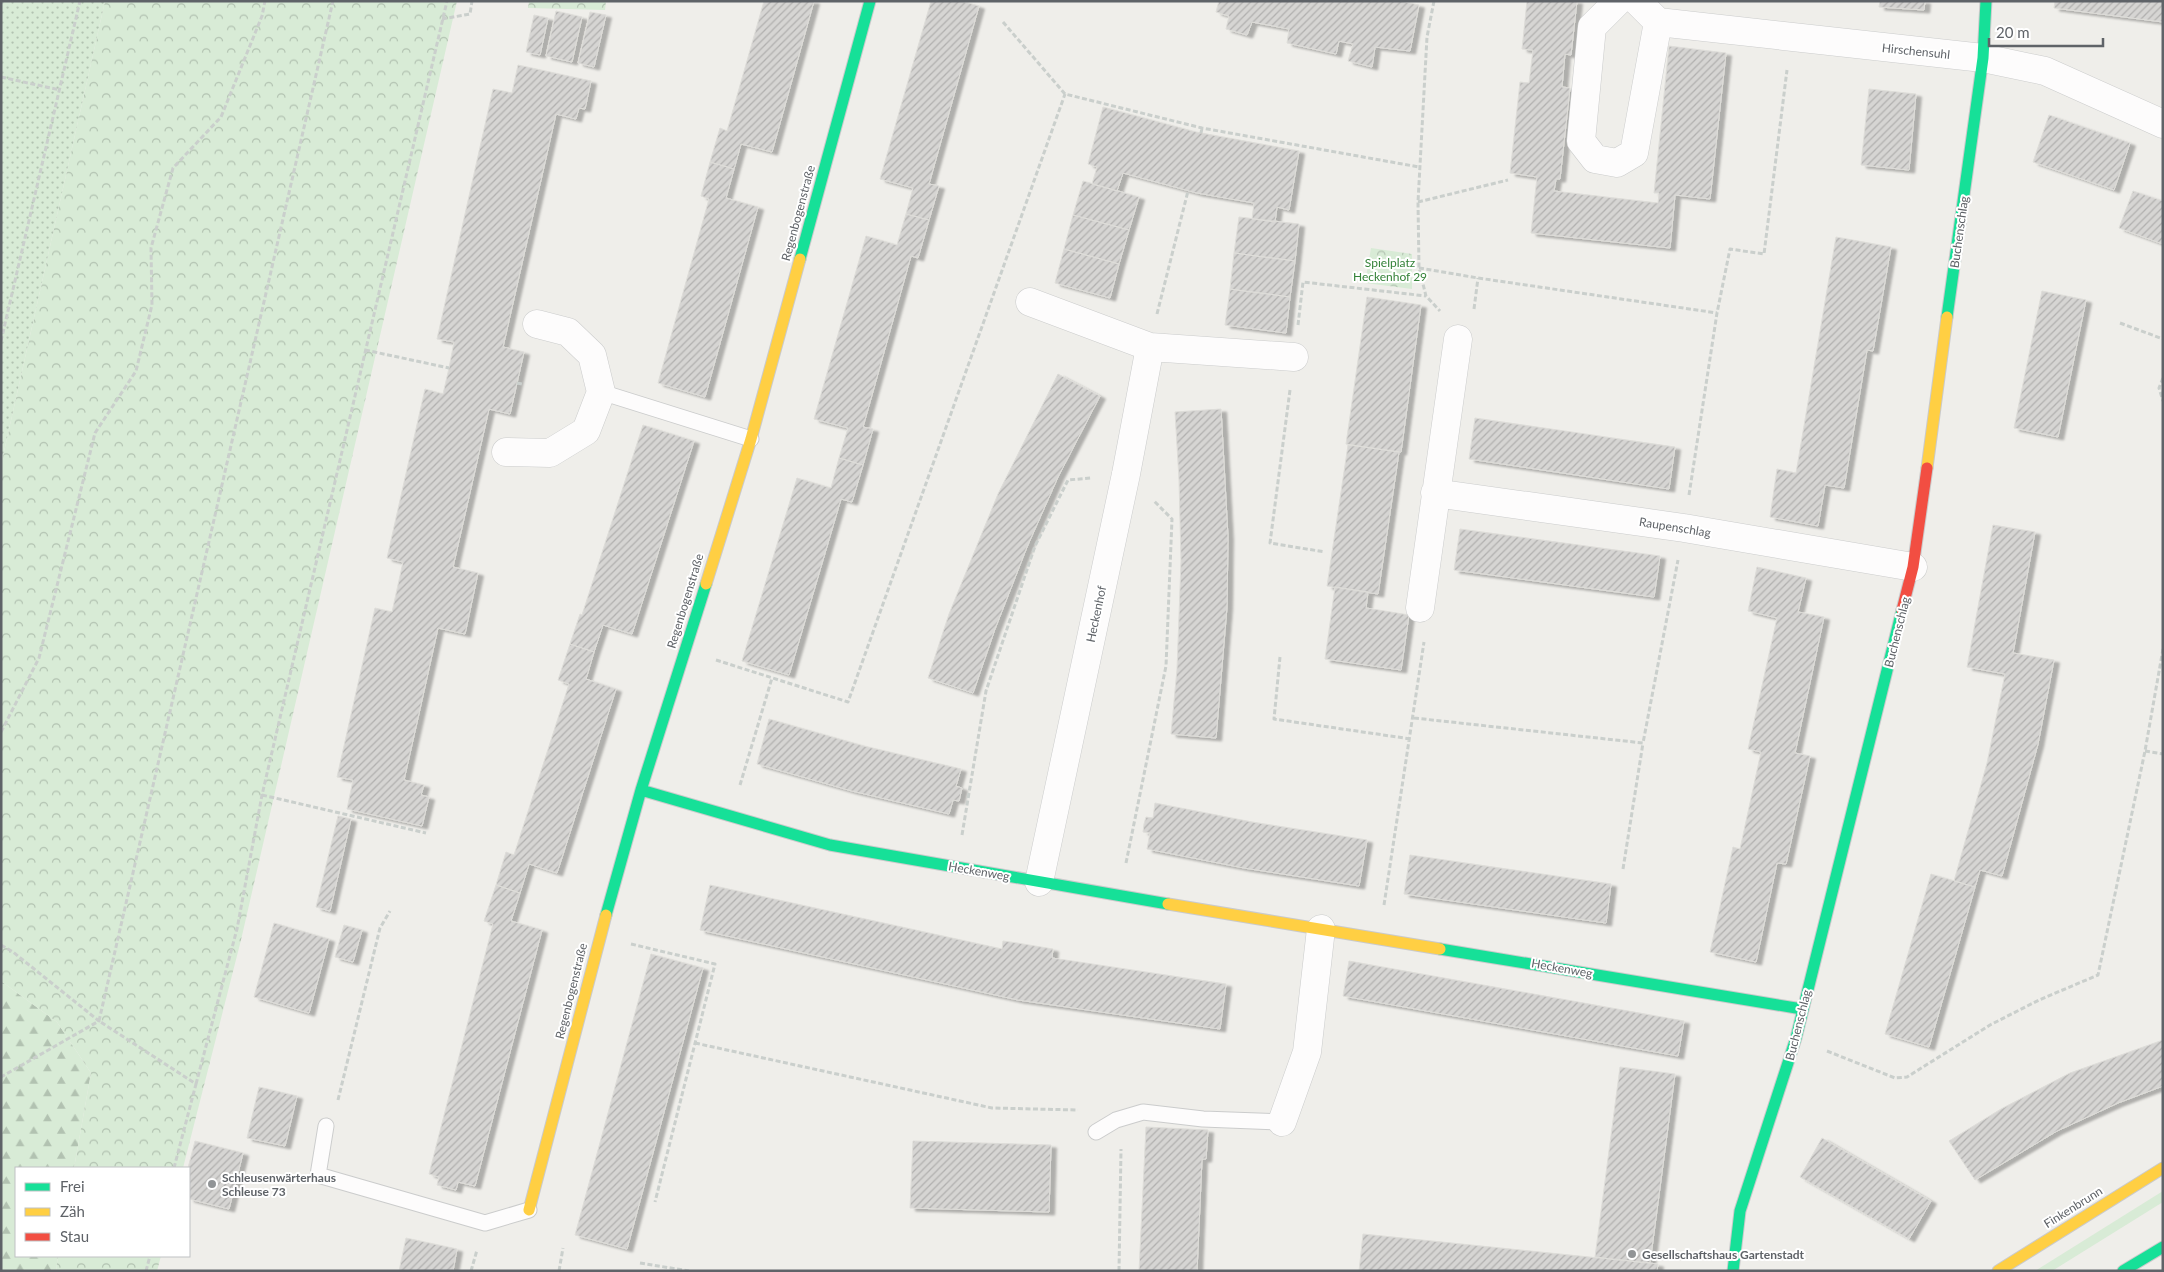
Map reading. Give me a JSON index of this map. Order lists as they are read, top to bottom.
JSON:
{
  "streets": {
    "street": [
      "Hirschensuhl",
      "Regenbogenstraße",
      "Buchenschlag",
      "Raupenschlag",
      "Heckenhof",
      "Heckenweg",
      "Finkenbrunn"
    ]
  },
  "crossings": [
    ["Hirschensuhl", "Buchenschlag"],
    ["Regenbogenstraße", "Heckenweg"],
    ["Buchenschlag", "Raupenschlag"],
    ["Buchenschlag", "Heckenweg"],
    ["Heckenhof", "Heckenweg"]
  ],
  "parks": ["Spielplatz Heckenhof 29"],
  "places": ["Schleusenwärterhaus Schleuse 73", "Gesellschaftshaus Gartenstadt"],
  "legend": ["Frei", "Zäh", "Stau"],
  "scale_bar": "20 m"
}
